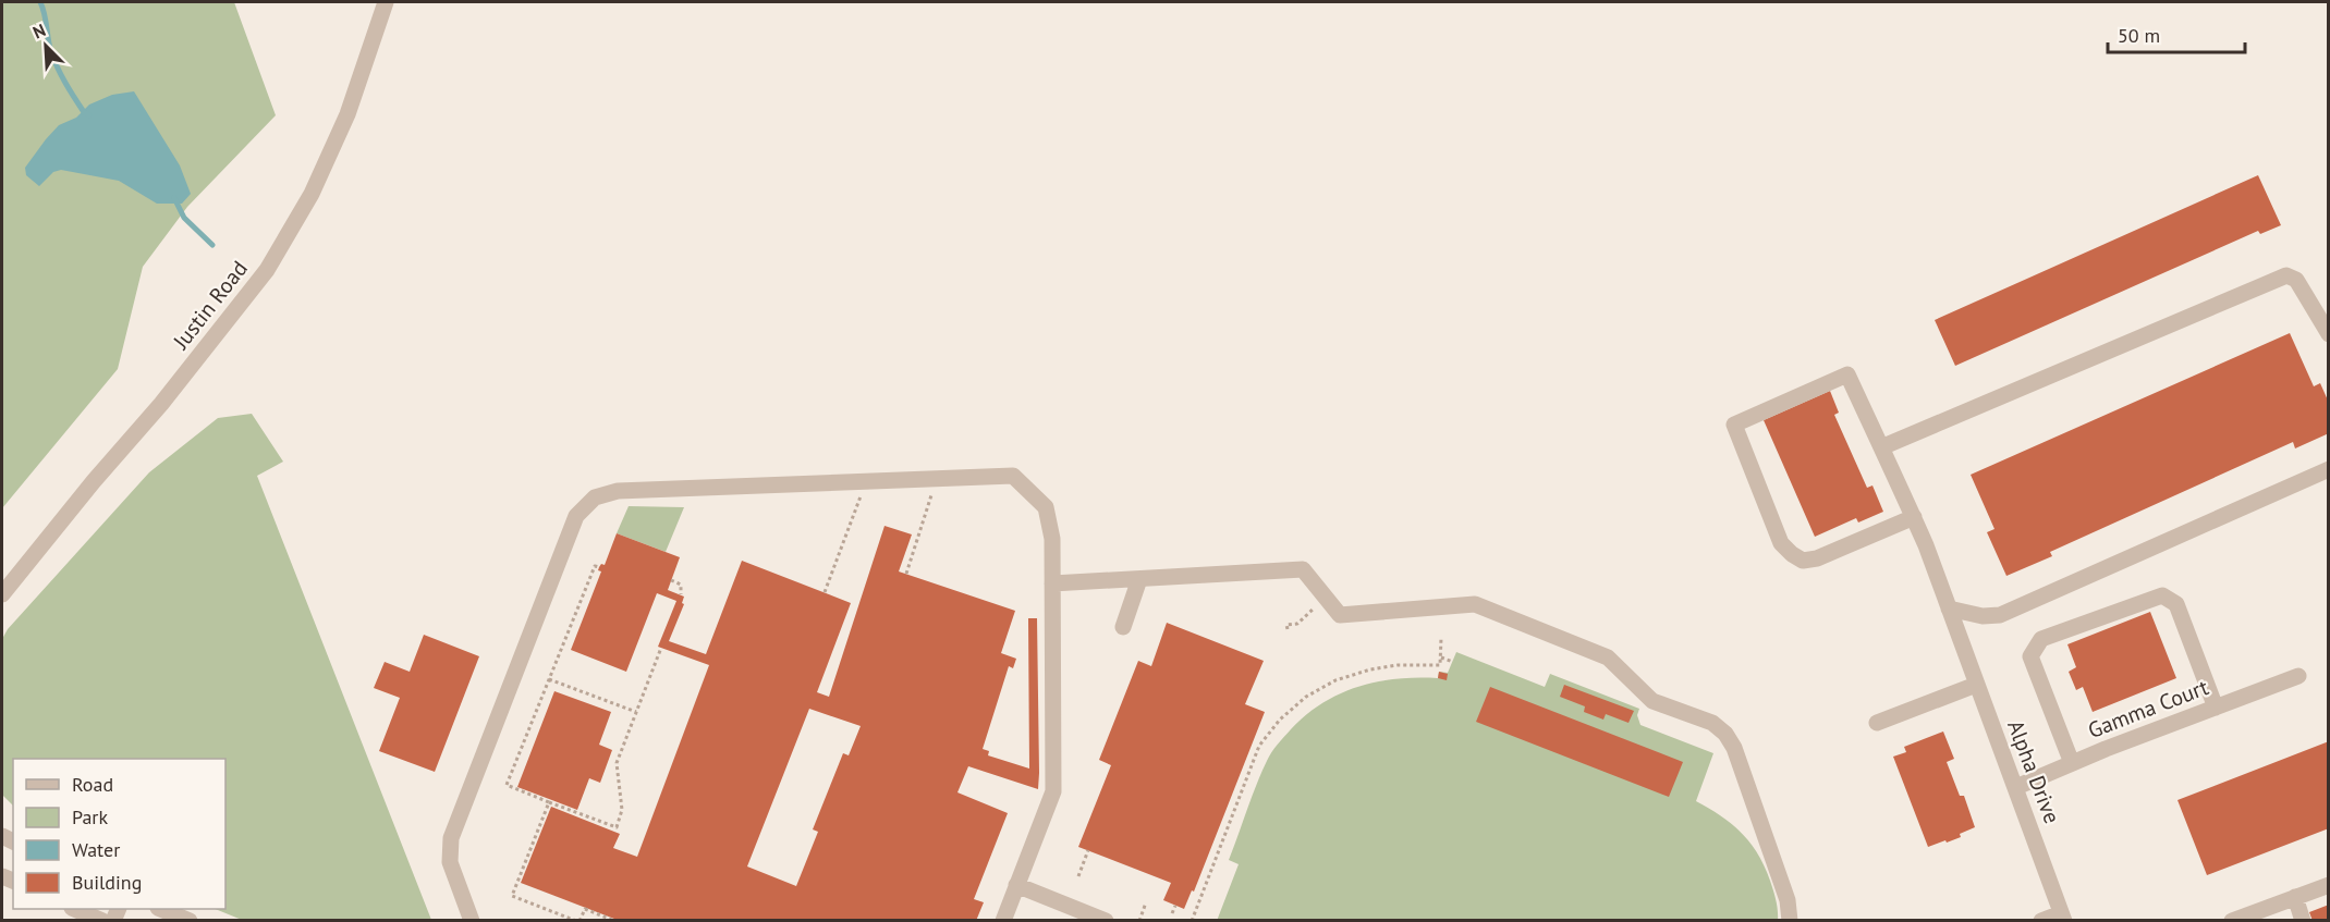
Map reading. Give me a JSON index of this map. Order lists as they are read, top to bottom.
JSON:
{
  "streets": {
    "street": ["Justin Road", "Gamma Court", "Alpha Drive"]
  },
  "crossings": [
    ["Gamma Court", "Alpha Drive"]
  ],
  "legend": [
    "Road",
    "Park",
    "Water",
    "Building"
  ],
  "scale_bar": "50 m",
  "north": "top left"
}
